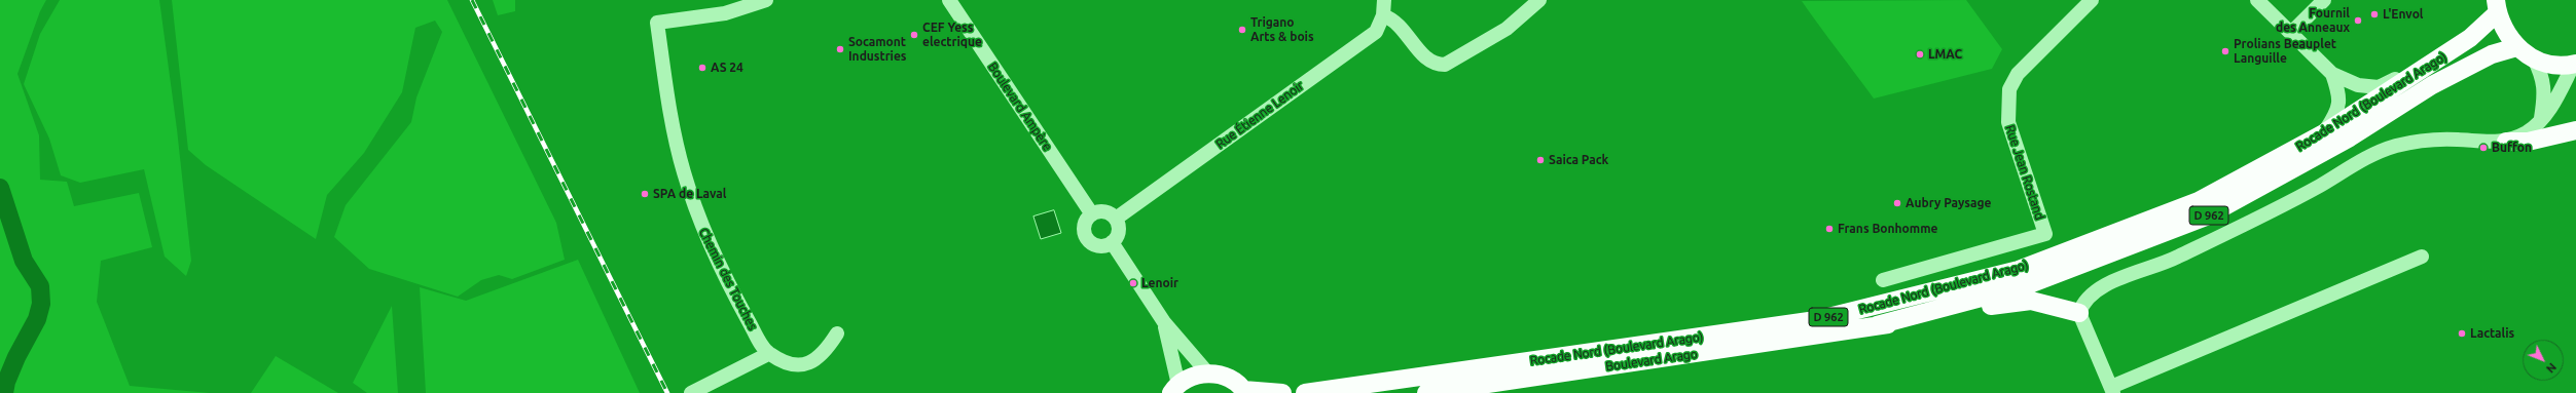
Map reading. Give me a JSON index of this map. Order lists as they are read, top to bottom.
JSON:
{
  "streets": {
    "main road": ["Rocade Nord (Boulevard Arago)", "D 962", "Boulevard Arago"],
    "street": [
      "Boulevard Ampère",
      "Rue Étienne Lenoir",
      "Rue Jean Rostand",
      "Chemin des Touches"
    ]
  },
  "crossings": [
    ["Boulevard Ampère", "Rue Étienne Lenoir"],
    ["D 962", "Boulevard Arago"]
  ],
  "places": [
    "L'Envol",
    "Fournil des Anneaux",
    "Trigano Arts & bois",
    "CEF Yess electrique",
    "Socamont Industries",
    "Prolians Beauplet Languille",
    "LMAC",
    "AS 24",
    "Buffon",
    "Saica Pack",
    "SPA de Laval",
    "Aubry Paysage",
    "Frans Bonhomme",
    "Lenoir",
    "Lactalis"
  ],
  "north": "bottom right"
}
